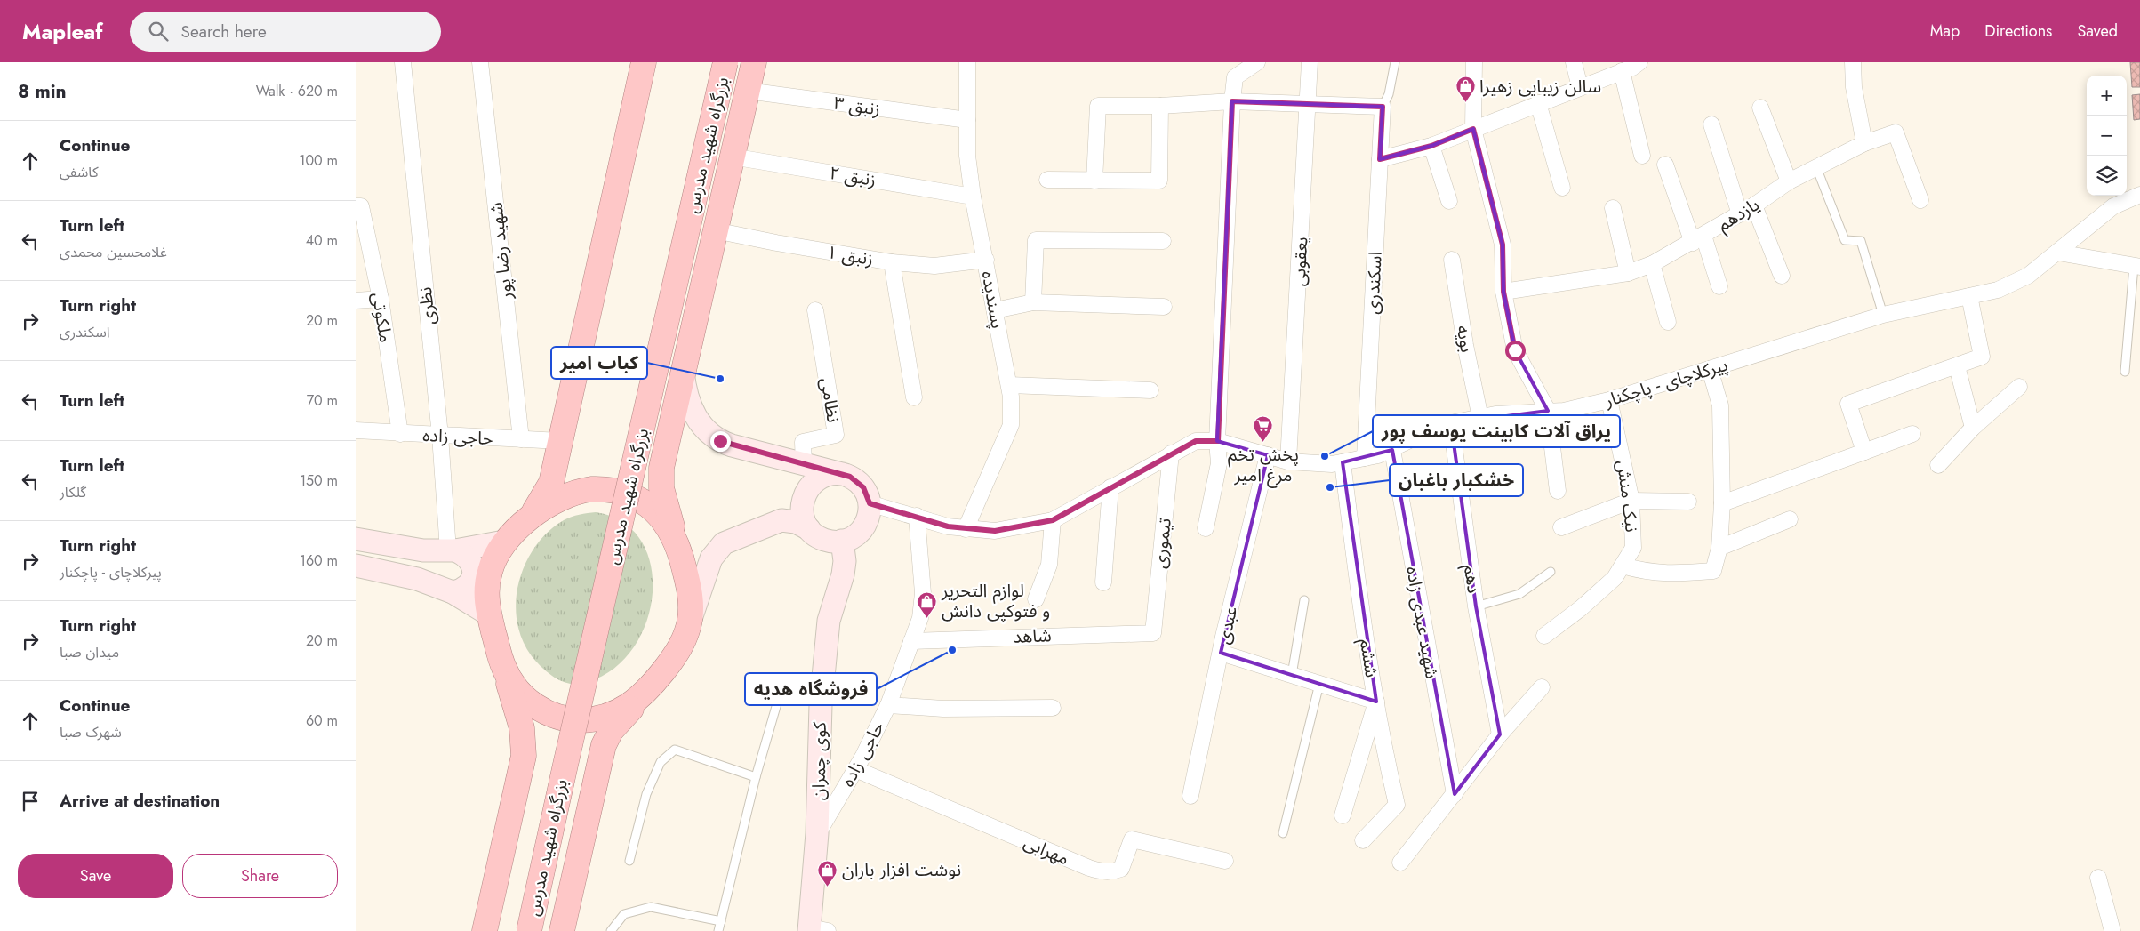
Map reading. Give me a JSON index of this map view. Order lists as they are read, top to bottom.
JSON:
{
  "streets": {
    "highway": ["بزرگراه شهید مدرس"],
    "main road": ["کوی چمران"],
    "street": [
      "زنبق ۳",
      "زنبق ۲",
      "یازدهم",
      "شهید رضا پور",
      "زنبق ۱",
      "یعقوبی",
      "اسکندری",
      "پسندیده",
      "نظری",
      "ملکوتی",
      "بویه",
      "پیرکلاچای - پاچکنار",
      "نظامی",
      "حاجی زاده",
      "نیک منش",
      "تیموری",
      "دهم",
      "شهید عبدی زاده",
      "عبدی",
      "شاهد",
      "ششم",
      "مهرابی"
    ]
  },
  "crossings": [
    ["زنبق ۳", "بزرگراه شهید مدرس"],
    ["زنبق ۳", "پسندیده"],
    ["بزرگراه شهید مدرس", "زنبق ۲"],
    ["بزرگراه شهید مدرس", "زنبق ۱"],
    ["زنبق ۲", "پسندیده"],
    ["شهید رضا پور", "حاجی زاده"],
    ["زنبق ۱", "پسندیده"],
    ["یعقوبی", "پیرکلاچای - پاچکنار"],
    ["اسکندری", "پیرکلاچای - پاچکنار"],
    ["پسندیده", "پیرکلاچای - پاچکنار"],
    ["نظری", "حاجی زاده"],
    ["ملکوتی", "حاجی زاده"],
    ["بویه", "پیرکلاچای - پاچکنار"],
    ["پیرکلاچای - پاچکنار", "حاجی زاده"],
    ["پیرکلاچای - پاچکنار", "نیک منش"],
    ["پیرکلاچای - پاچکنار", "تیموری"],
    ["پیرکلاچای - پاچکنار", "دهم"],
    ["پیرکلاچای - پاچکنار", "شهید عبدی زاده"],
    ["پیرکلاچای - پاچکنار", "عبدی"],
    ["پیرکلاچای - پاچکنار", "ششم"],
    ["پیرکلاچای - پاچکنار", "کوی چمران"],
    ["حاجی زاده", "شاهد"],
    ["حاجی زاده", "کوی چمران"],
    ["حاجی زاده", "مهرابی"],
    ["تیموری", "شاهد"]
  ],
  "places": {
    "shop": ["سالن زیبایی زهیرا", "لوازم التحریر و فتوکپی دانش", "نوشت افزار باران"],
    "other": [
      "کباب امیر",
      "یراق آلات کابینت یوسف پور",
      "خشکبار باغبان",
      "فروشگاه هدیه"
    ],
    "supermarket": ["پخش تخم مرغ امیر"]
  },
  "page": {
    "header": "Mapleaf",
    "search": "Search here",
    "nav": ["Map", "Directions", "Saved"],
    "heading": ["8 min", "Walk · 620 m"],
    "map_buttons": ["+", "−"],
    "list": [
      ["Continue", "کاشفی", "100 m"],
      ["Turn left", "غلامحسین محمدی", "40 m"],
      ["Turn right", "اسکندری", "20 m"],
      ["Turn left", "70 m"],
      ["Turn left", "گلکار", "150 m"],
      ["Turn right", "پیرکلاچای - پاچکنار", "160 m"],
      ["Turn right", "میدان صبا", "20 m"],
      ["Continue", "شهرک صبا", "60 m"],
      "Arrive at destination"
    ],
    "buttons": ["Save", "Share"]
  }
}
